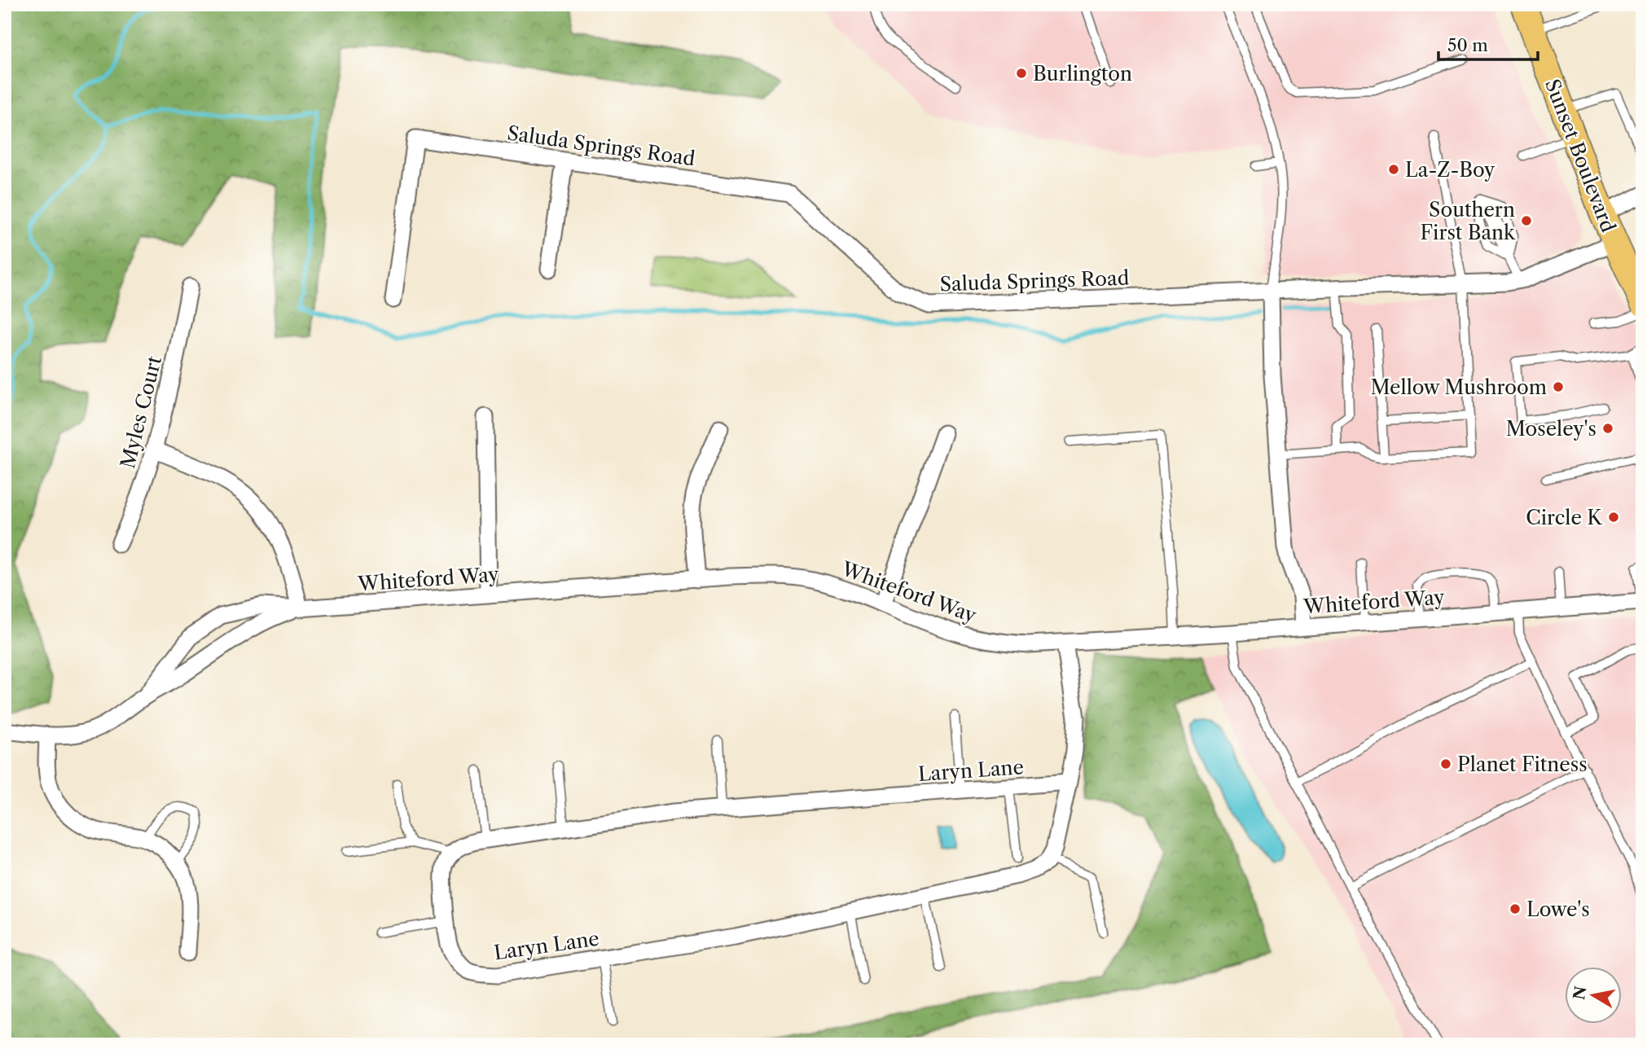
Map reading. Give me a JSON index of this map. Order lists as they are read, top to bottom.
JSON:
{
  "streets": {
    "main road": ["Sunset Boulevard"],
    "street": [
      "Saluda Springs Road",
      "Myles Court",
      "Whiteford Way",
      "Laryn Lane"
    ]
  },
  "crossings": [
    ["Saluda Springs Road", "Sunset Boulevard"]
  ],
  "places": [
    "Burlington",
    "La-Z-Boy",
    "Southern First Bank",
    "Mellow Mushroom",
    "Moseley's",
    "Circle K",
    "Planet Fitness",
    "Lowe's"
  ],
  "scale_bar": "50 m",
  "north": "left"
}
